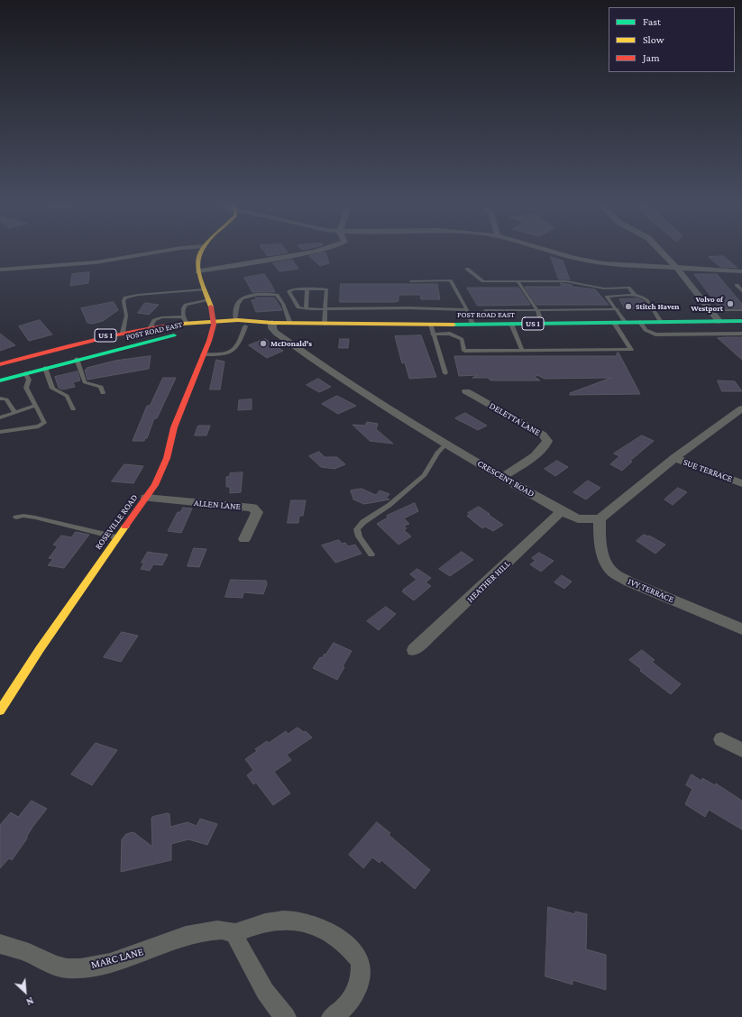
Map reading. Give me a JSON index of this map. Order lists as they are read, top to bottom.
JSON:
{
  "streets": {
    "main road": ["POST ROAD EAST", "US 1", "ROSEVILLE ROAD"],
    "street": [
      "DELETTA LANE",
      "SUE TERRACE",
      "CRESCENT ROAD",
      "ALLEN LANE",
      "HEATHER HILL",
      "IVY TERRACE",
      "MARC LANE"
    ]
  },
  "crossings": [
    ["POST ROAD EAST", "CRESCENT ROAD"],
    ["POST ROAD EAST", "ROSEVILLE ROAD"],
    ["DELETTA LANE", "CRESCENT ROAD"],
    ["CRESCENT ROAD", "HEATHER HILL"],
    ["CRESCENT ROAD", "IVY TERRACE"],
    ["ALLEN LANE", "ROSEVILLE ROAD"]
  ],
  "places": ["Volvo of Westport", "Stitch Haven", "McDonald's"],
  "legend": ["Fast", "Slow", "Jam"],
  "north": "bottom right"
}
